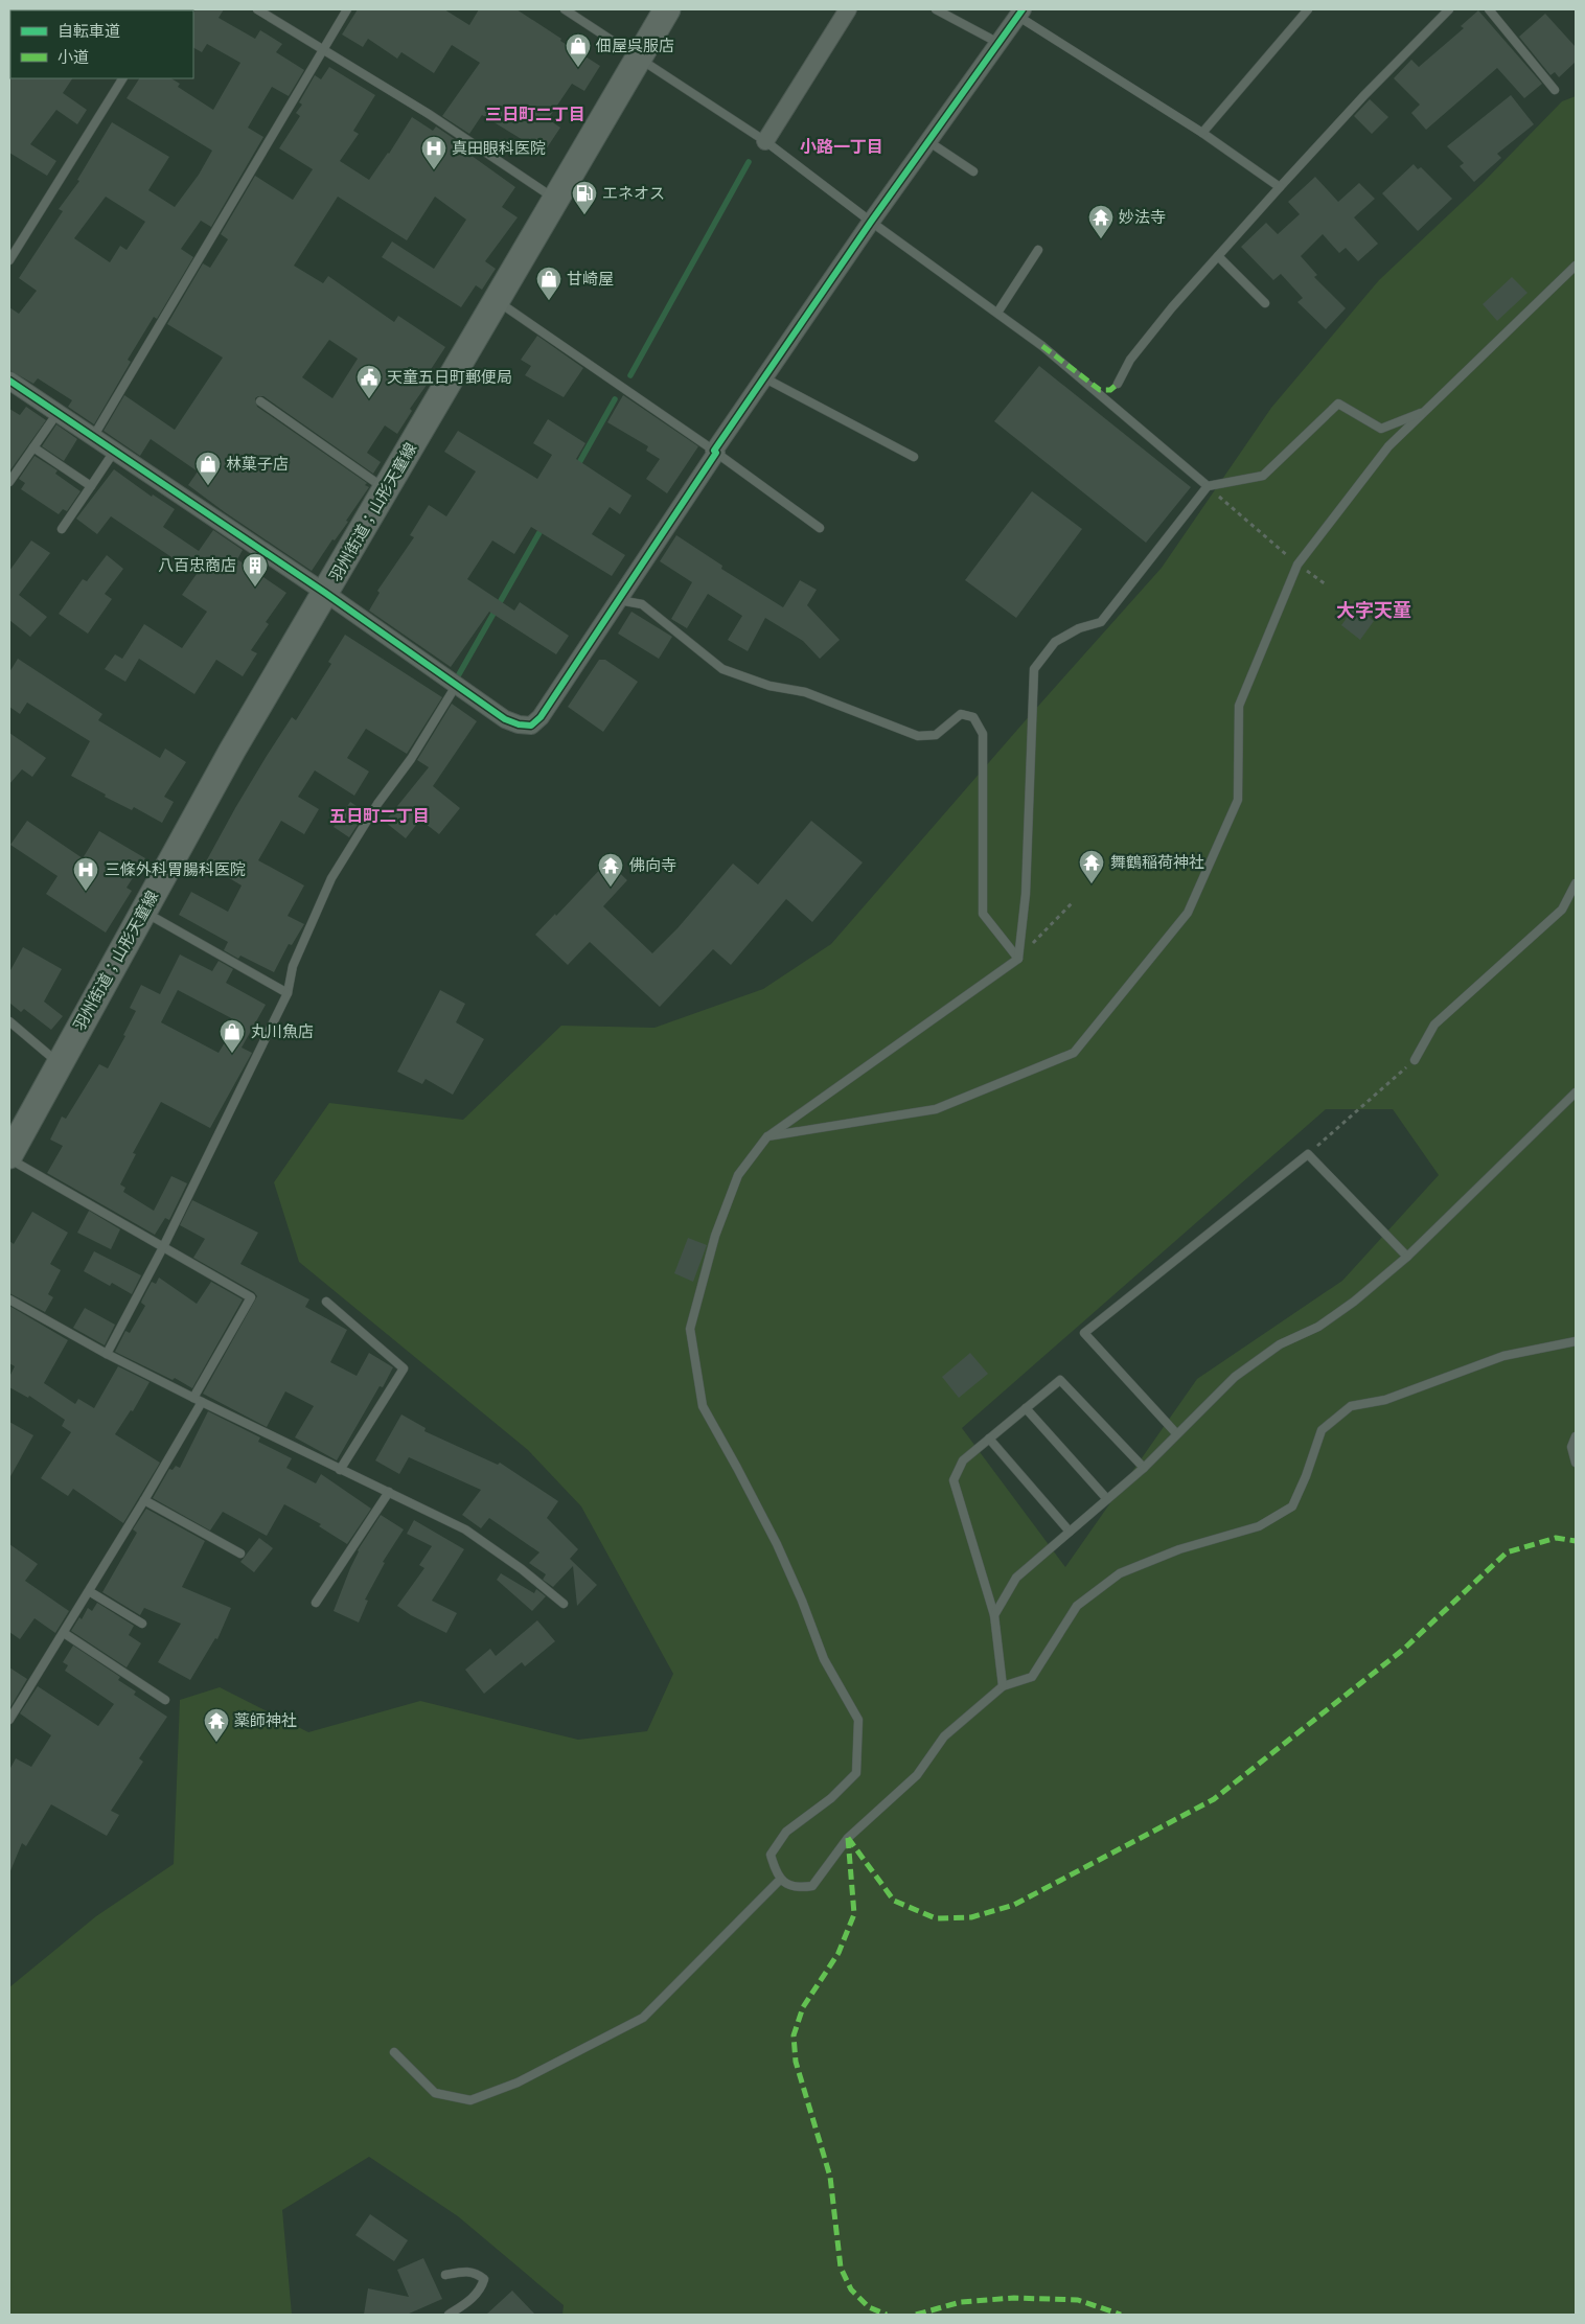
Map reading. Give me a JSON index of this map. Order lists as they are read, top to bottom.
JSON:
{
  "streets": {
    "main road": ["羽州街道；山形天童線"]
  },
  "districts": [
    "三日町二丁目",
    "小路一丁目",
    "大字天童",
    "五日町二丁目"
  ],
  "places": {
    "shop": [
      "佃屋呉服店",
      "甘崎屋",
      "林菓子店",
      "丸川魚店"
    ],
    "hospital": ["真田眼科医院", "三條外科胃腸科医院"],
    "fuel station": ["エネオス"],
    "temple": [
      "妙法寺",
      "舞鶴稲荷神社",
      "佛向寺",
      "薬師神社"
    ],
    "public building": ["天童五日町郵便局"],
    "building": ["八百忠商店"]
  },
  "legend": ["自転車道", "小道"]
}
